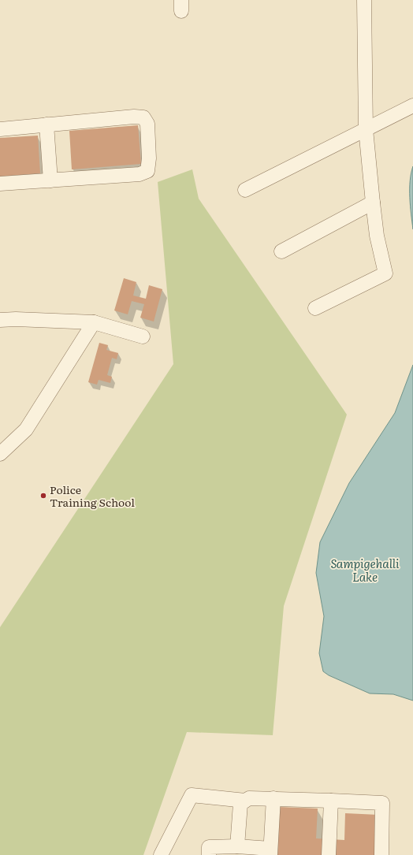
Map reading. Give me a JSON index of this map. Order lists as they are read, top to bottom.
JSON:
{
  "water": ["Sampigehalli Lake"],
  "places": ["Police Training School"]
}
